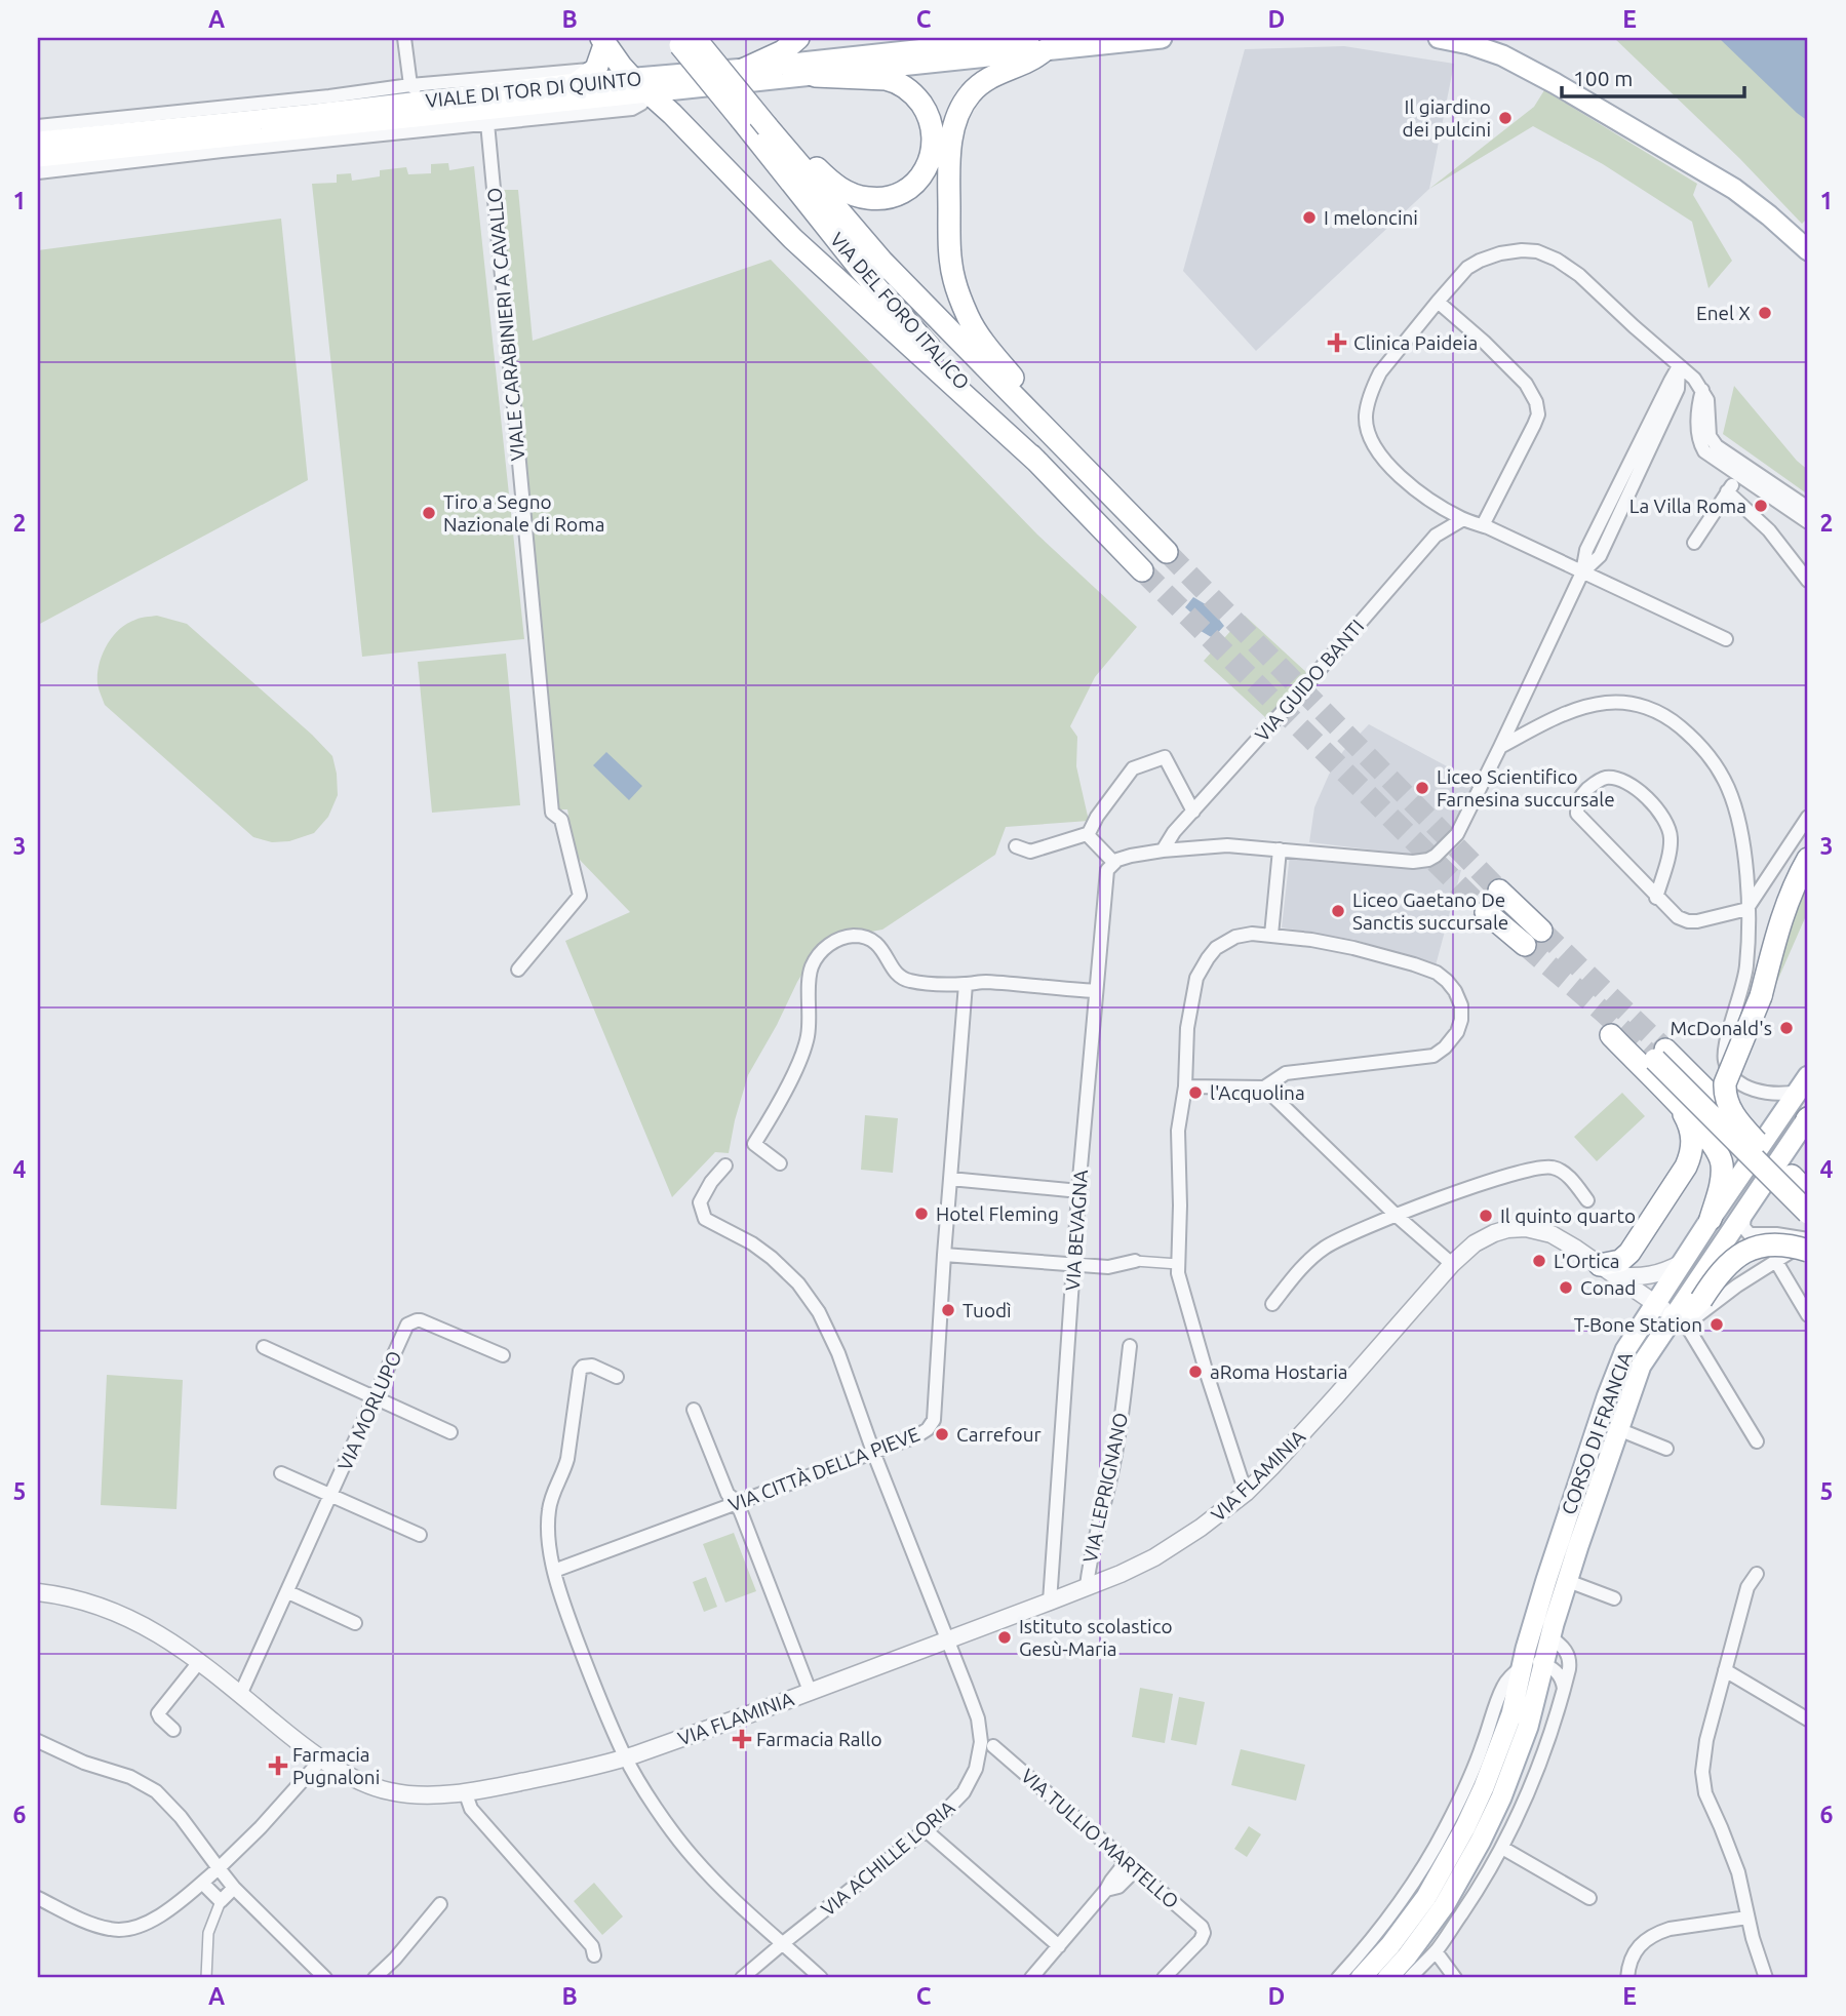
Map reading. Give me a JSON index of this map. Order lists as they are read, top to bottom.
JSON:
{
  "streets": {
    "highway": ["VIA DEL FORO ITALICO"],
    "main road": ["VIALE DI TOR DI QUINTO", "CORSO DI FRANCIA"],
    "street": [
      "VIALE CARABINIERI A CAVALLO",
      "VIA GUIDO BANTI",
      "VIA BEVAGNA",
      "VIA MORLUPO",
      "VIA CITTÀ DELLA PIEVE",
      "VIA FLAMINIA",
      "VIA LEPRIGNANO",
      "VIA TULLIO MARTELLO",
      "VIA ACHILLE LORIA"
    ]
  },
  "crossings": [
    ["VIALE DI TOR DI QUINTO", "VIALE CARABINIERI A CAVALLO"],
    ["VIA BEVAGNA", "VIA FLAMINIA"],
    ["VIA MORLUPO", "VIA FLAMINIA"],
    ["CORSO DI FRANCIA", "VIA FLAMINIA"],
    ["VIA CITTÀ DELLA PIEVE", "VIA ACHILLE LORIA"],
    ["VIA FLAMINIA", "VIA LEPRIGNANO"],
    ["VIA FLAMINIA", "VIA ACHILLE LORIA"]
  ],
  "places": {
    "other": [
      "Il giardino dei pulcini",
      "I meloncini",
      "Enel X",
      "La Villa Roma",
      "Tiro a Segno Nazionale di Roma",
      "Liceo Scientifico Farnesina succursale",
      "Liceo Gaetano De Sanctis succursale",
      "McDonald's",
      "l'Acquolina",
      "Hotel Fleming",
      "Il quinto quarto",
      "L'Ortica",
      "Conad",
      "Tuodì",
      "T-Bone Station",
      "aRoma Hostaria",
      "Carrefour",
      "Istituto scolastico Gesù-Maria"
    ],
    "health": ["Clinica Paideia", "Farmacia Rallo", "Farmacia Pugnaloni"]
  },
  "scale_bar": "100 m",
  "grid": {
    "columns": [
      "A",
      "B",
      "C",
      "D",
      "E"
    ],
    "rows": [
      "1",
      "2",
      "3",
      "4",
      "5",
      "6"
    ]
  }
}
